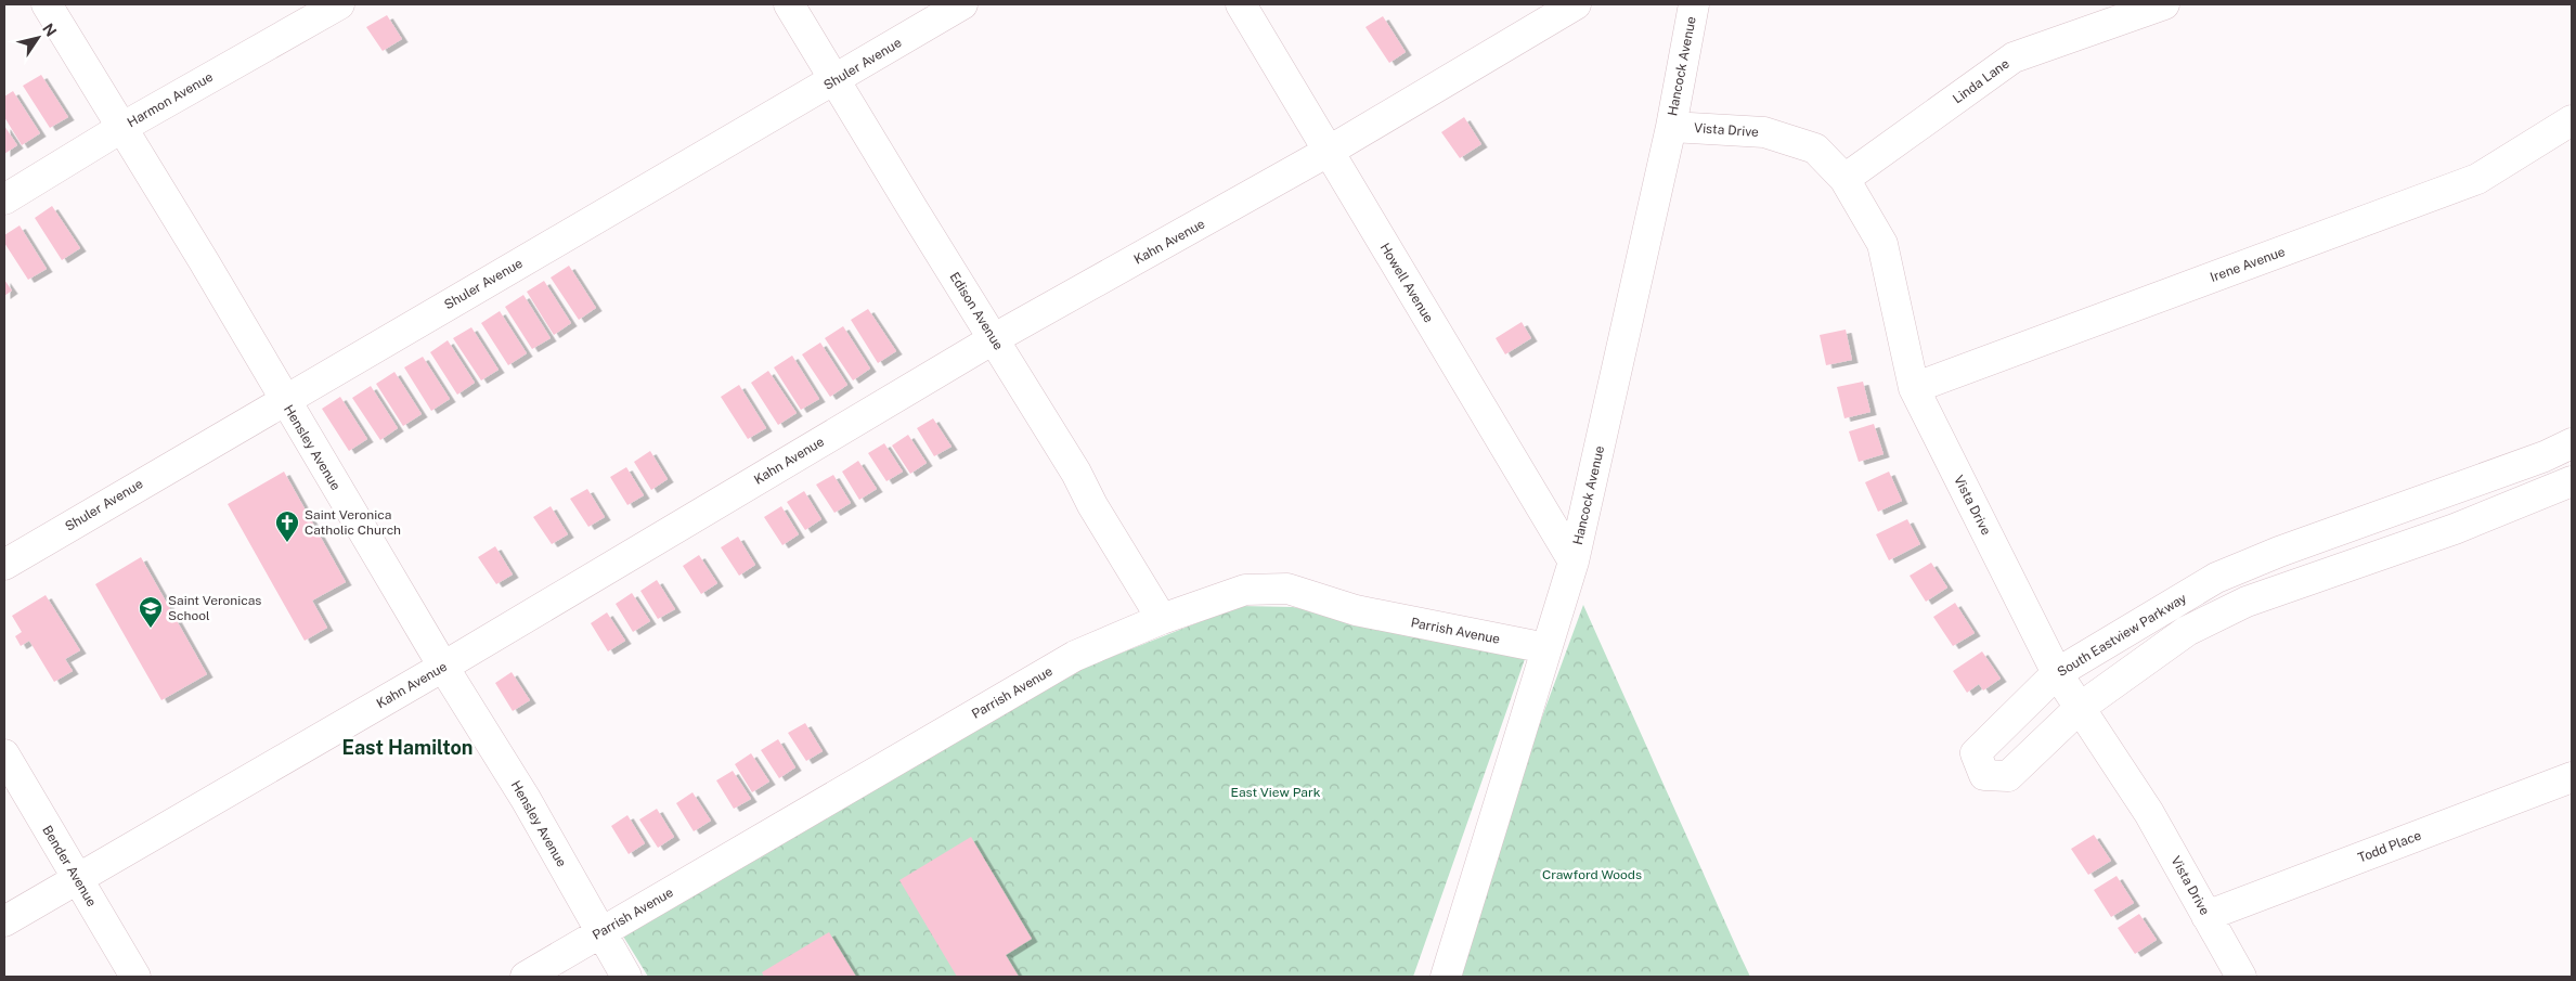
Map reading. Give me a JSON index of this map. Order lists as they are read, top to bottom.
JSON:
{
  "streets": {
    "street": [
      "Shuler Avenue",
      "Hancock Avenue",
      "Linda Lane",
      "Harmon Avenue",
      "Vista Drive",
      "Kahn Avenue",
      "Irene Avenue",
      "Howell Avenue",
      "Edison Avenue",
      "Hensley Avenue",
      "Parrish Avenue",
      "South Eastview Parkway",
      "Todd Place",
      "Bender Avenue"
    ]
  },
  "crossings": [
    ["Shuler Avenue", "Edison Avenue"],
    ["Shuler Avenue", "Hensley Avenue"],
    ["Hancock Avenue", "Vista Drive"],
    ["Hancock Avenue", "Howell Avenue"],
    ["Hancock Avenue", "Parrish Avenue"],
    ["Linda Lane", "Vista Drive"],
    ["Harmon Avenue", "Hensley Avenue"],
    ["Vista Drive", "Irene Avenue"],
    ["Vista Drive", "South Eastview Parkway"],
    ["Vista Drive", "Todd Place"],
    ["Kahn Avenue", "Howell Avenue"],
    ["Kahn Avenue", "Edison Avenue"],
    ["Kahn Avenue", "Hensley Avenue"],
    ["Kahn Avenue", "Bender Avenue"],
    ["Edison Avenue", "Parrish Avenue"],
    ["Hensley Avenue", "Parrish Avenue"]
  ],
  "districts": ["East Hamilton"],
  "parks": ["East View Park", "Crawford Woods"],
  "places": {
    "church": ["Saint Veronica Catholic Church"],
    "school or university": ["Saint Veronicas School"]
  },
  "north": "top right"
}
